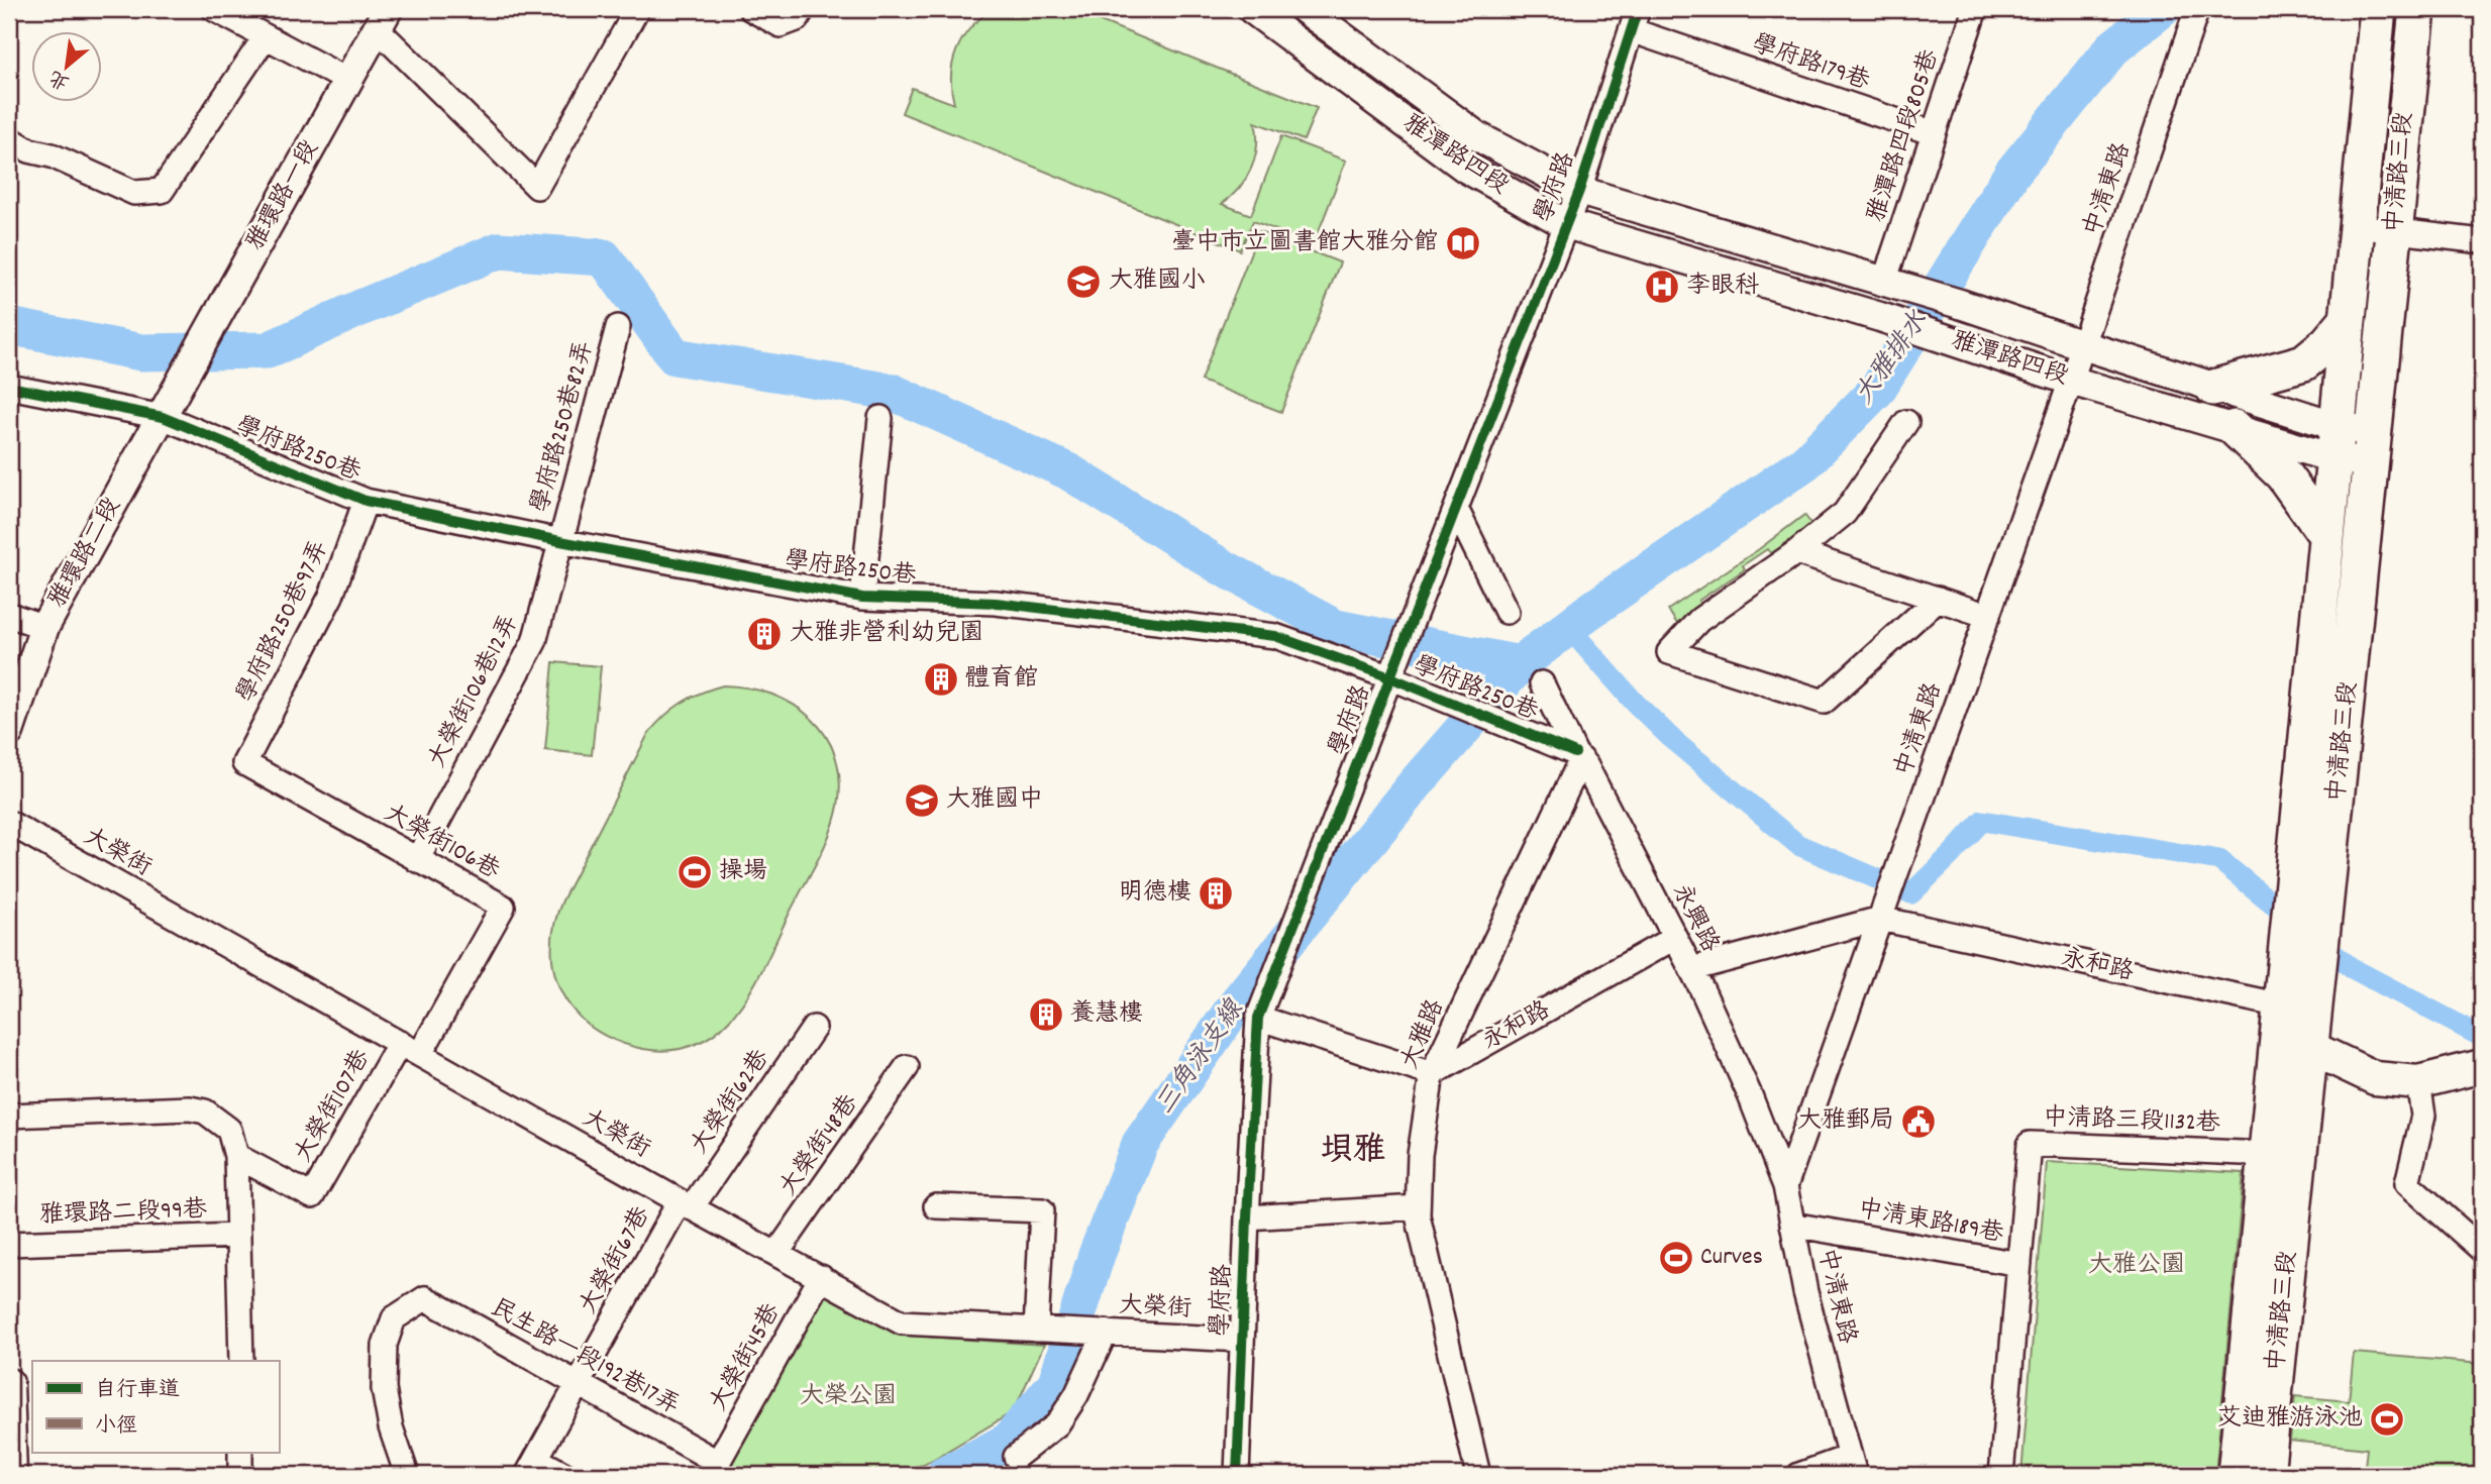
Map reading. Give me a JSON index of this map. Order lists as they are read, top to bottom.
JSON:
{
  "streets": {
    "main road": ["中清路三段"],
    "street": [
      "學府路179巷",
      "雅潭路四段805巷",
      "雅潭路四段",
      "學府路",
      "中清東路",
      "雅環路一段",
      "學府路250巷82弄",
      "學府路250巷",
      "雅環路二段",
      "學府路250巷97弄",
      "大榮街106巷12弄",
      "大榮街106巷",
      "大榮街",
      "永興路",
      "永和路",
      "大雅路",
      "大榮街62巷",
      "大榮街107巷",
      "中清路三段1132巷",
      "大榮街48巷",
      "雅環路二段99巷",
      "中清東路189巷",
      "大榮街67巷",
      "民生路一段192巷17弄",
      "大榮街45巷"
    ]
  },
  "crossings": [
    ["學府路179巷", "雅潭路四段805巷"],
    ["學府路179巷", "學府路"],
    ["雅潭路四段805巷", "雅潭路四段"],
    ["雅潭路四段", "中清路三段"],
    ["雅潭路四段", "學府路"],
    ["雅潭路四段", "中清東路"],
    ["中清路三段", "永和路"],
    ["中清路三段", "中清路三段1132巷"],
    ["學府路", "學府路250巷"],
    ["學府路", "大榮街"],
    ["中清東路", "永興路"],
    ["中清東路", "永和路"],
    ["中清東路", "中清東路189巷"],
    ["雅環路一段", "雅環路二段"],
    ["學府路250巷82弄", "學府路250巷"],
    ["學府路250巷82弄", "大榮街106巷12弄"],
    ["學府路250巷", "雅環路二段"],
    ["學府路250巷", "學府路250巷97弄"],
    ["學府路250巷", "大榮街106巷12弄"],
    ["學府路250巷", "永興路"],
    ["學府路250巷", "大雅路"],
    ["學府路250巷97弄", "大榮街106巷"],
    ["大榮街106巷12弄", "大榮街106巷"],
    ["大榮街106巷", "大榮街"],
    ["大榮街106巷", "大榮街107巷"],
    ["大榮街", "大榮街62巷"],
    ["大榮街", "大榮街107巷"],
    ["大榮街", "大榮街48巷"],
    ["大榮街", "大榮街67巷"],
    ["大榮街", "大榮街45巷"],
    ["永興路", "永和路"],
    ["永興路", "大雅路"],
    ["永和路", "大雅路"],
    ["大榮街62巷", "大榮街67巷"],
    ["中清路三段1132巷", "中清東路189巷"],
    ["大榮街67巷", "民生路一段192巷17弄"],
    ["民生路一段192巷17弄", "大榮街45巷"]
  ],
  "districts": ["垻雅"],
  "water": ["大雅排水", "三角泳支線"],
  "parks": ["大雅公園", "大榮公園"],
  "places": {
    "library": ["臺中市立圖書館大雅分館"],
    "school or university": ["大雅國小", "大雅國中"],
    "hospital": ["李眼科"],
    "building": [
      "大雅非營利幼兒園",
      "體育館",
      "明德樓",
      "養慧樓"
    ],
    "sports": ["操場", "Curves", "艾迪雅游泳池"],
    "public building": ["大雅郵局"]
  },
  "legend": ["自行車道", "小徑"],
  "north": "bottom left"
}
